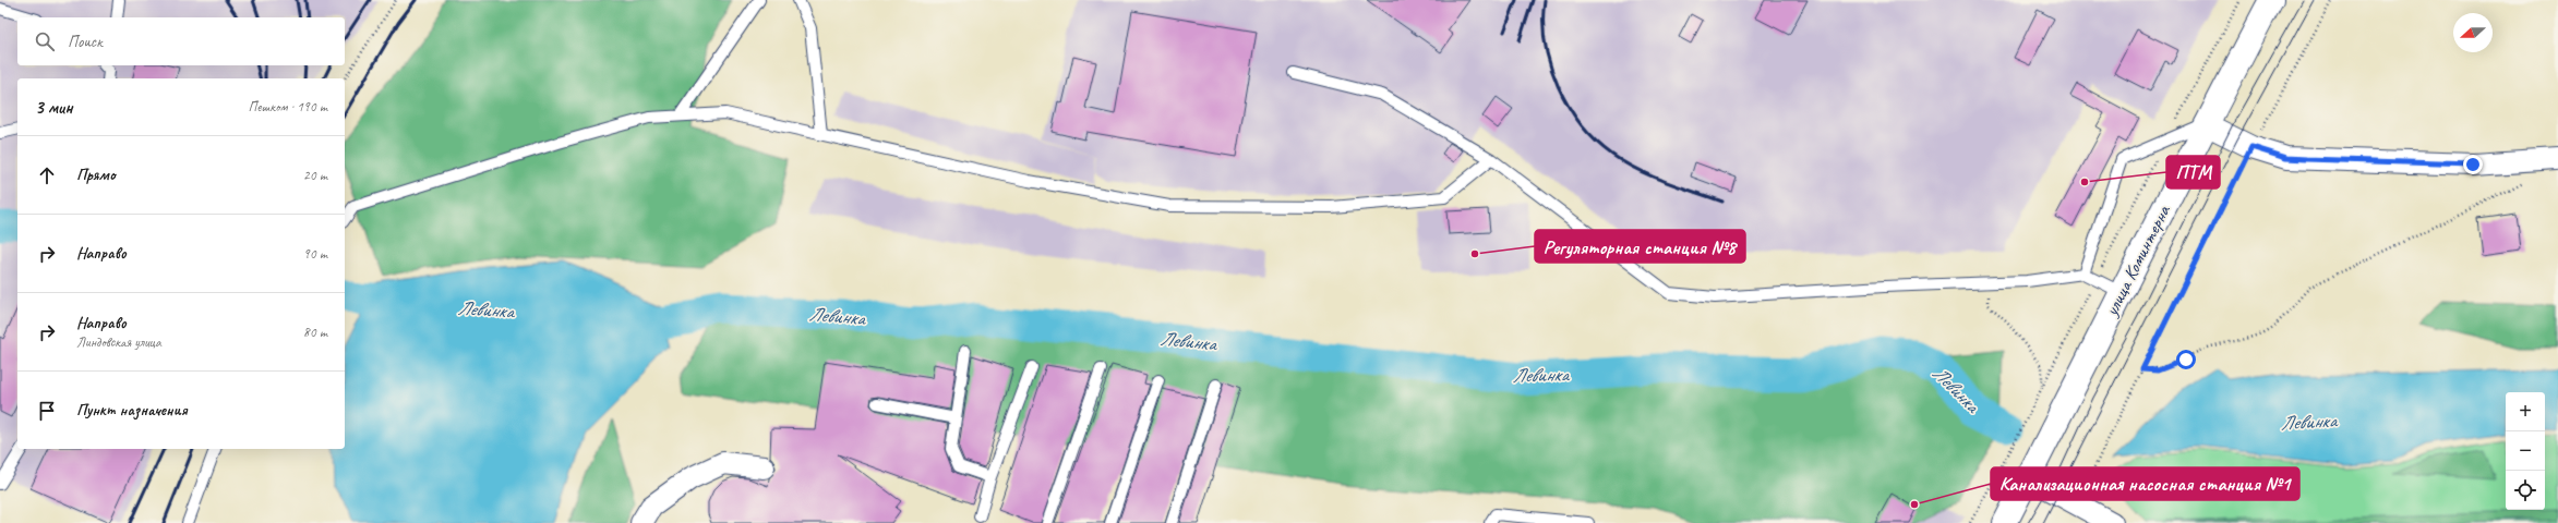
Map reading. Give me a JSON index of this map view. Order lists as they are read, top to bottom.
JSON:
{
  "streets": {
    "main road": ["улица Коминтерна"]
  },
  "water": ["Левинка"],
  "places": ["ПТМ", "Регуляторная станция №8", "Канализационная насосная станция №1"],
  "north": "left",
  "page": {
    "search": "Поиск",
    "heading": ["3 мин", "Пешком · 190 m"],
    "list": [
      ["Прямо", "20 m"],
      ["Направо", "90 m"],
      ["Направо", "Линдовская улица", "80 m"],
      "Пункт назначения"
    ],
    "map_buttons": ["+", "−"]
  }
}
